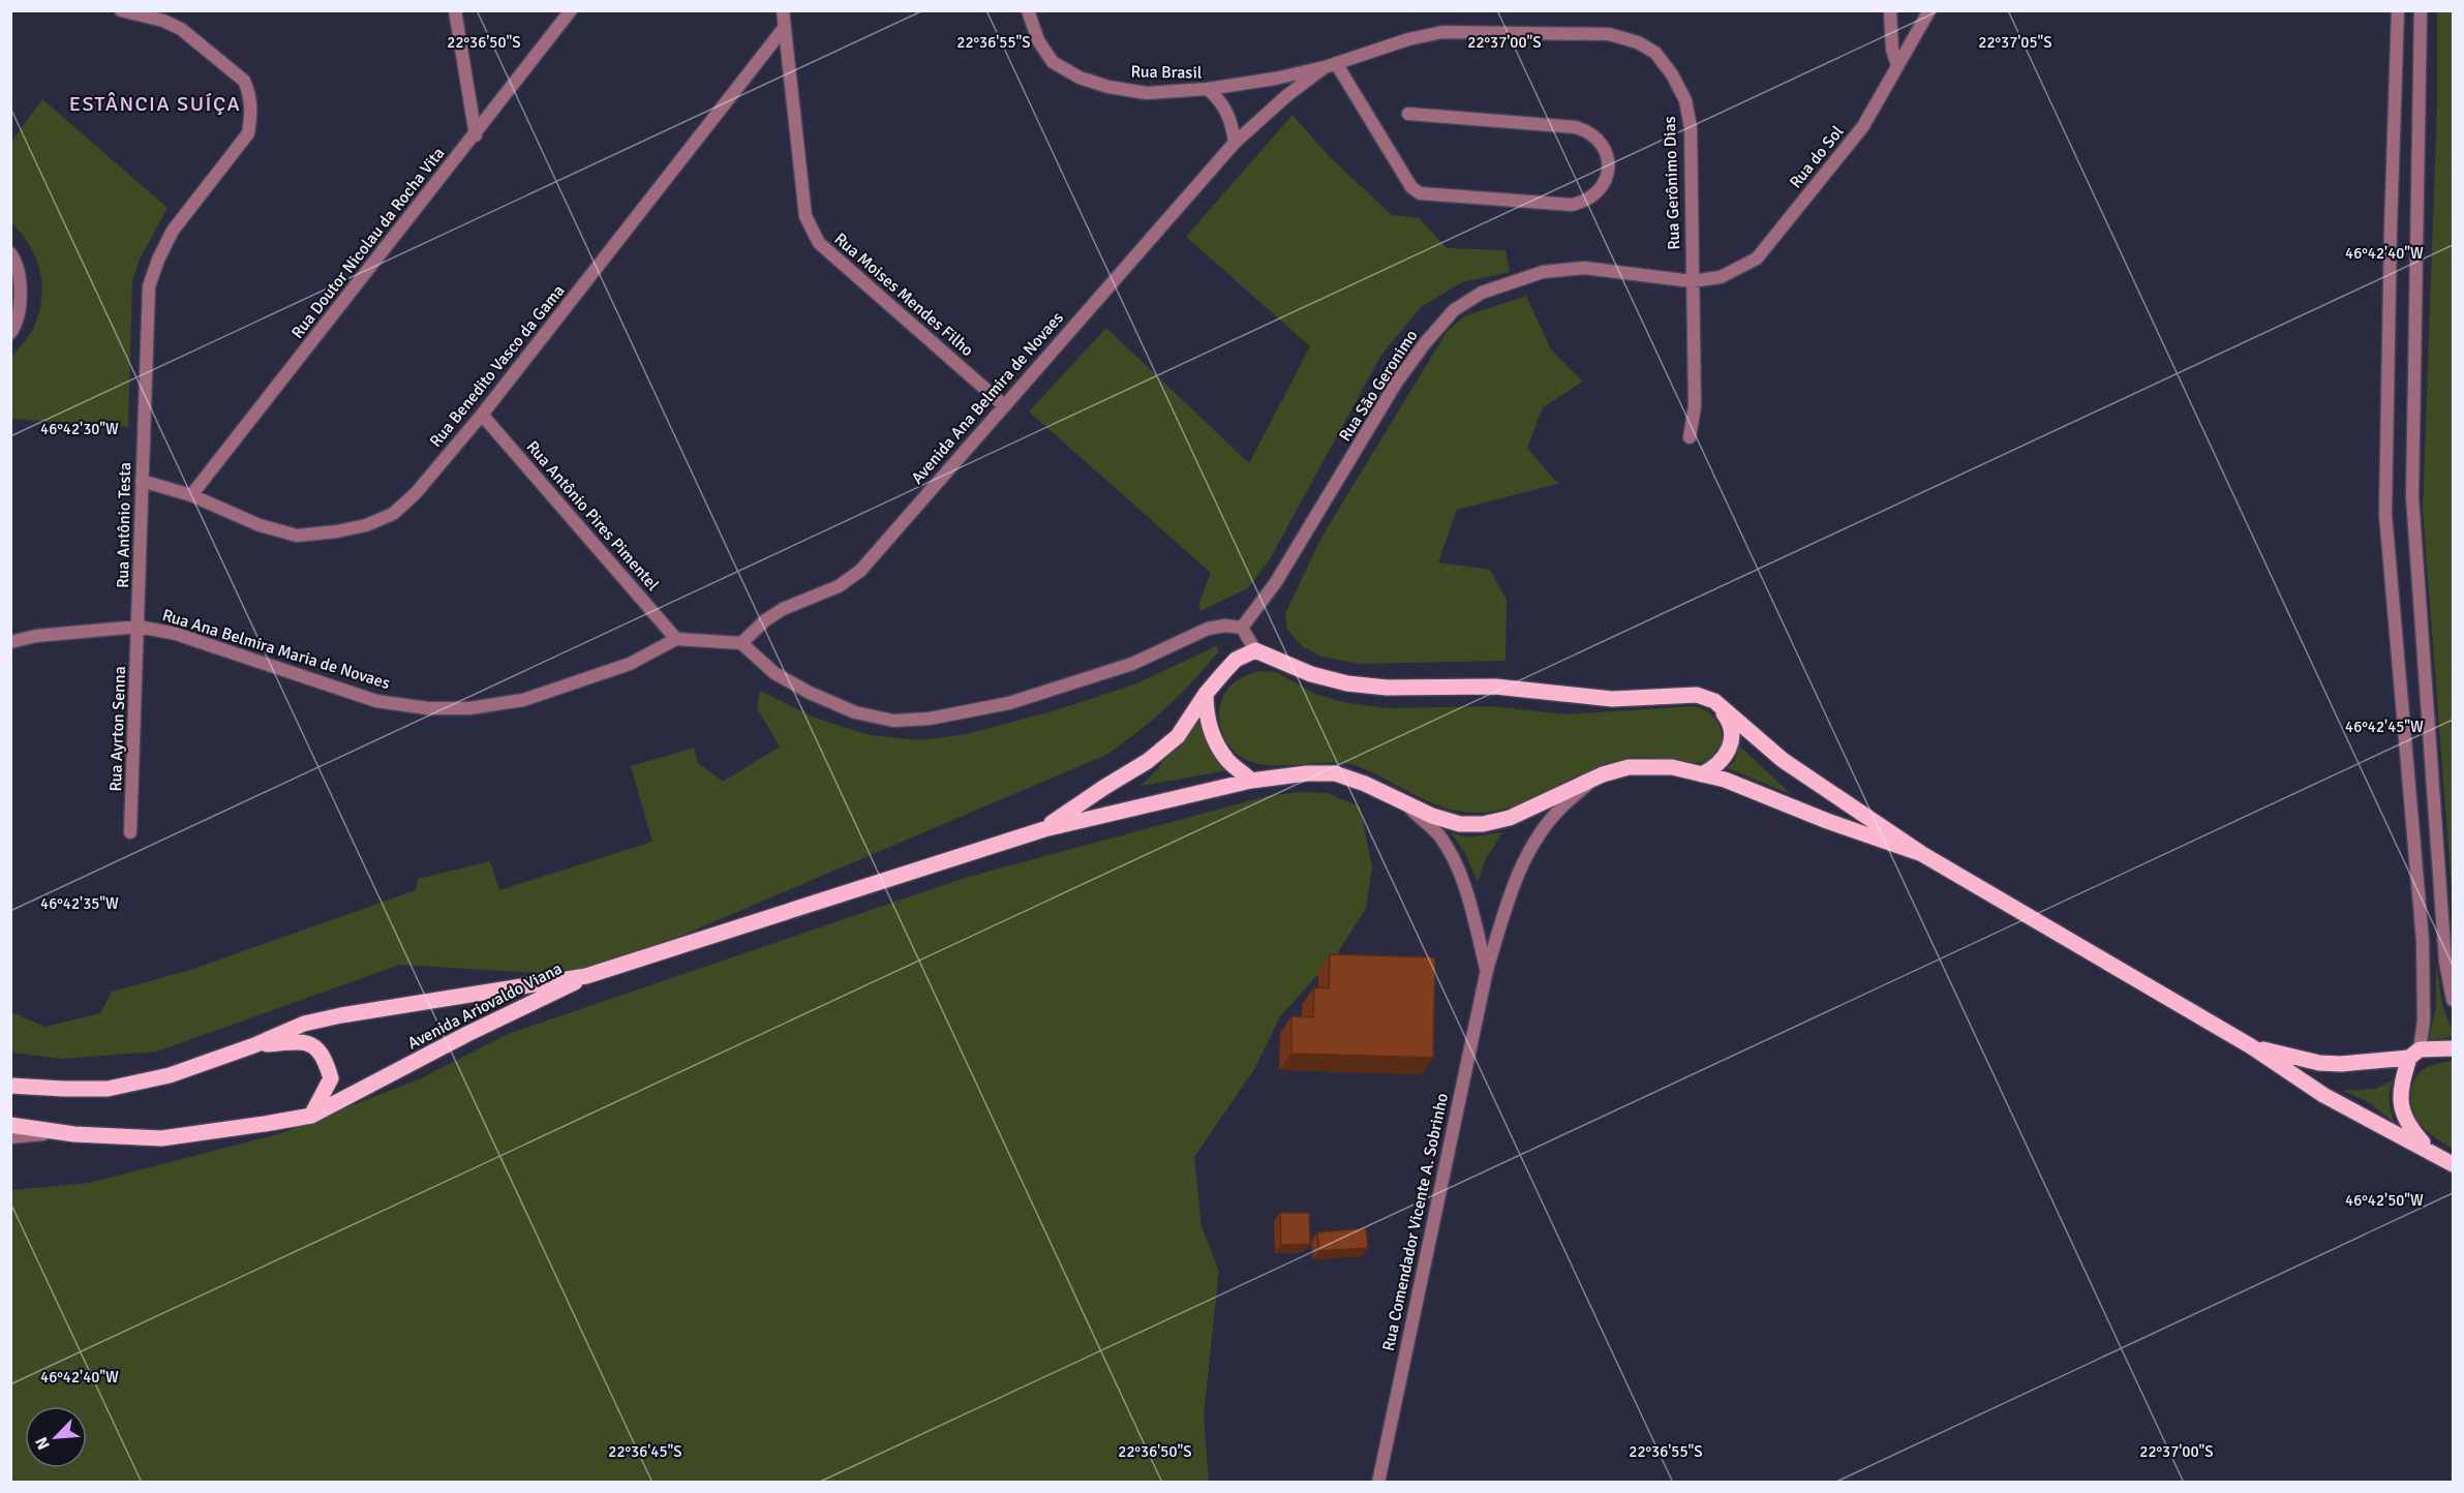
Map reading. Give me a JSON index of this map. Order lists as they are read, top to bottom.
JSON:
{
  "streets": {
    "main road": ["Avenida Ariovaldo Viana"],
    "street": [
      "Rua Brasil",
      "Rua do Sol",
      "Rua Gerônimo Dias",
      "Rua Doutor Nicolau da Rocha Vita",
      "Rua Moises Mendes Filho",
      "Rua Benedito Vasco da Gama",
      "Rua São Geronimo",
      "Avenida Ana Belmira de Novaes",
      "Rua Antônio Pires Pimentel",
      "Rua Antônio Testa",
      "Rua Ana Belmira Maria de Novaes",
      "Rua Ayrton Senna",
      "Rua Comendador Vicente A. Sobrinho"
    ]
  },
  "crossings": [
    ["Rua Brasil", "Avenida Ana Belmira de Novaes"],
    ["Rua do Sol", "Rua Gerônimo Dias"],
    ["Rua do Sol", "Rua São Geronimo"],
    ["Rua Gerônimo Dias", "Rua São Geronimo"],
    ["Rua Gerônimo Dias", "Avenida Ana Belmira de Novaes"],
    ["Rua Doutor Nicolau da Rocha Vita", "Rua Benedito Vasco da Gama"],
    ["Rua Moises Mendes Filho", "Rua Benedito Vasco da Gama"],
    ["Rua Moises Mendes Filho", "Avenida Ana Belmira de Novaes"],
    ["Rua Benedito Vasco da Gama", "Rua Antônio Pires Pimentel"],
    ["Rua Benedito Vasco da Gama", "Rua Antônio Testa"],
    ["Rua Antônio Pires Pimentel", "Rua Ana Belmira Maria de Novaes"],
    ["Rua Antônio Testa", "Rua Ana Belmira Maria de Novaes"],
    ["Rua Antônio Testa", "Rua Ayrton Senna"],
    ["Rua Ana Belmira Maria de Novaes", "Rua Ayrton Senna"]
  ],
  "districts": ["ESTÂNCIA SUÍÇA"],
  "north": "bottom left",
  "coordinates": [
    "22°36'50\"S",
    "22°36'55\"S",
    "22°37'00\"S",
    "22°37'05\"S",
    "46°42'40\"W",
    "46°42'30\"W",
    "46°42'45\"W",
    "46°42'35\"W",
    "46°42'50\"W",
    "22°36'45\"S"
  ]
}
